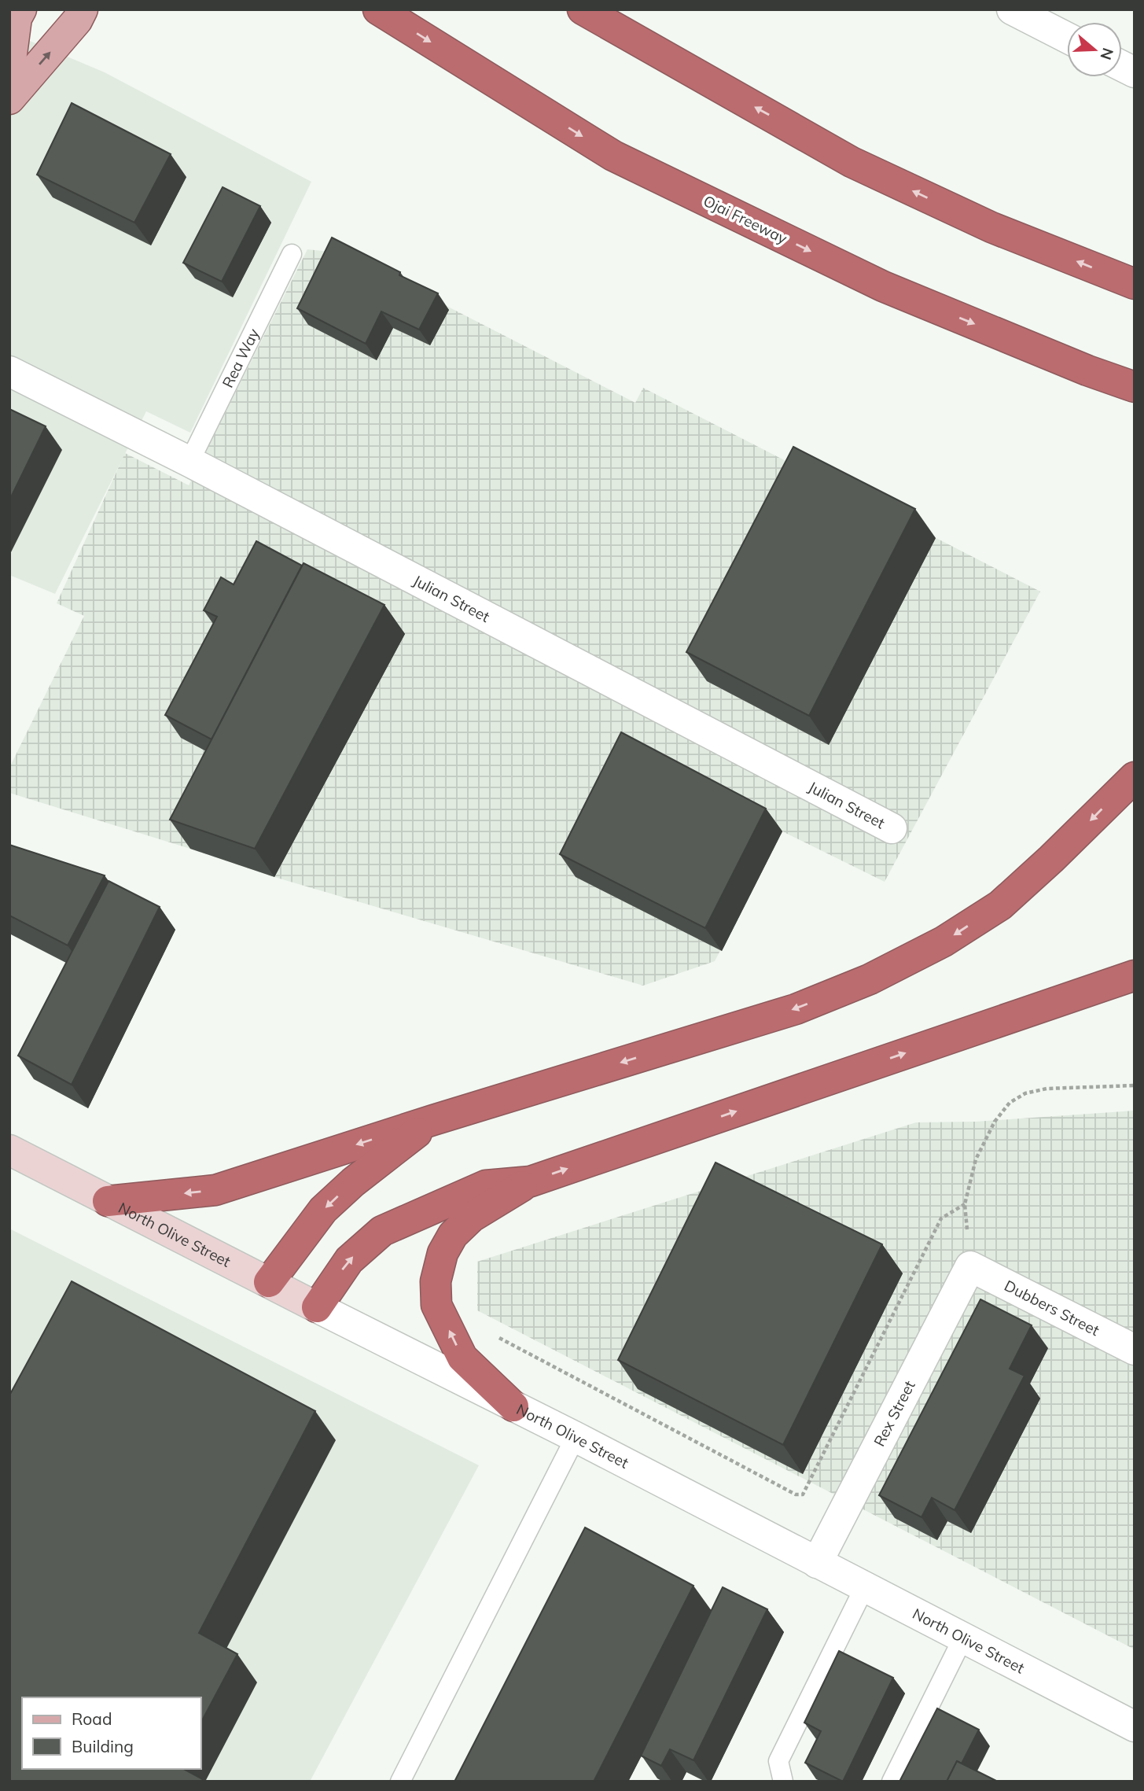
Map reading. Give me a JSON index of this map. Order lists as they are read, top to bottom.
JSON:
{
  "streets": {
    "highway": ["Ojai Freeway"],
    "main road": ["North Olive Street"],
    "street": ["Julian Street", "Dubbers Street", "Rex Street"],
    "lane": ["Rea Way"]
  },
  "crossings": [
    ["Rea Way", "Julian Street"],
    ["North Olive Street", "Rex Street"],
    ["Dubbers Street", "Rex Street"]
  ],
  "legend": ["Road", "Building"],
  "north": "right"
}
